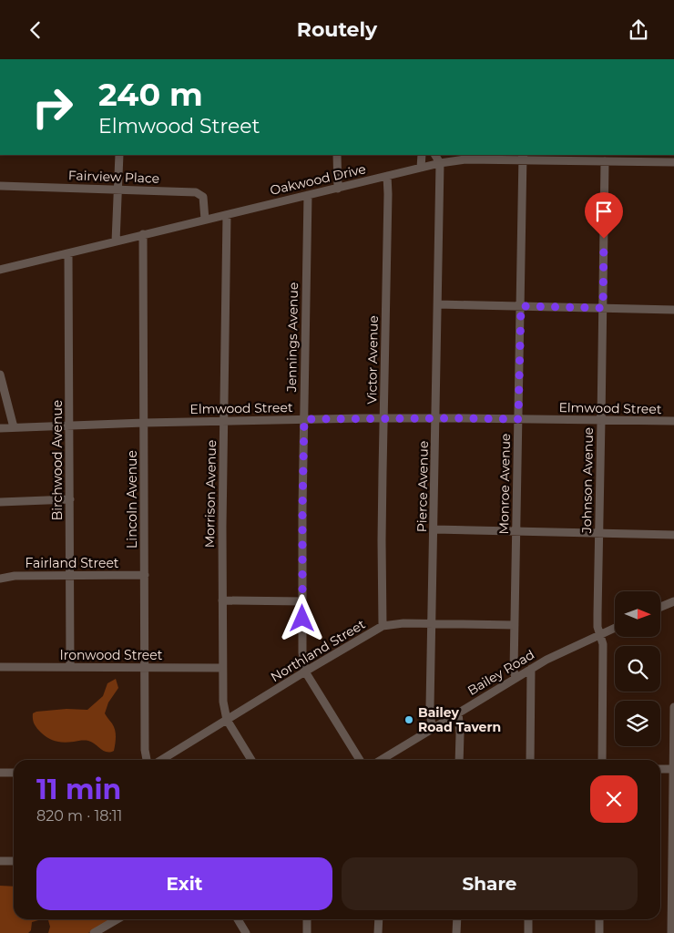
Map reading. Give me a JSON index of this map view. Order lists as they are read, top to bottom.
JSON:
{
  "streets": {
    "street": [
      "Fairview Place",
      "Oakwood Drive",
      "Jennings Avenue",
      "Victor Avenue",
      "Elmwood Street",
      "Birchwood Avenue",
      "Johnson Avenue",
      "Monroe Avenue",
      "Pierce Avenue",
      "Morrison Avenue",
      "Lincoln Avenue",
      "Fairland Street",
      "Northland Street",
      "Ironwood Street",
      "Bailey Road"
    ]
  },
  "crossings": [
    ["Fairview Place", "Oakwood Drive"],
    ["Oakwood Drive", "Jennings Avenue"],
    ["Oakwood Drive", "Victor Avenue"],
    ["Oakwood Drive", "Birchwood Avenue"],
    ["Oakwood Drive", "Johnson Avenue"],
    ["Oakwood Drive", "Monroe Avenue"],
    ["Oakwood Drive", "Pierce Avenue"],
    ["Oakwood Drive", "Morrison Avenue"],
    ["Oakwood Drive", "Lincoln Avenue"],
    ["Jennings Avenue", "Elmwood Street"],
    ["Jennings Avenue", "Northland Street"],
    ["Victor Avenue", "Elmwood Street"],
    ["Victor Avenue", "Northland Street"],
    ["Elmwood Street", "Birchwood Avenue"],
    ["Elmwood Street", "Johnson Avenue"],
    ["Elmwood Street", "Monroe Avenue"],
    ["Elmwood Street", "Pierce Avenue"],
    ["Elmwood Street", "Morrison Avenue"],
    ["Elmwood Street", "Lincoln Avenue"],
    ["Birchwood Avenue", "Fairland Street"],
    ["Birchwood Avenue", "Ironwood Street"],
    ["Johnson Avenue", "Bailey Road"],
    ["Monroe Avenue", "Northland Street"],
    ["Monroe Avenue", "Bailey Road"],
    ["Pierce Avenue", "Northland Street"],
    ["Pierce Avenue", "Bailey Road"],
    ["Morrison Avenue", "Northland Street"],
    ["Morrison Avenue", "Ironwood Street"],
    ["Lincoln Avenue", "Fairland Street"],
    ["Lincoln Avenue", "Ironwood Street"]
  ],
  "places": ["Bailey Road Tavern"],
  "north": "right",
  "page": {
    "header": "Routely",
    "turn": ["240 m", "Elmwood Street"],
    "heading": ["11 min", "820 m · 18:11"],
    "buttons": ["Exit", "Share"]
  }
}
